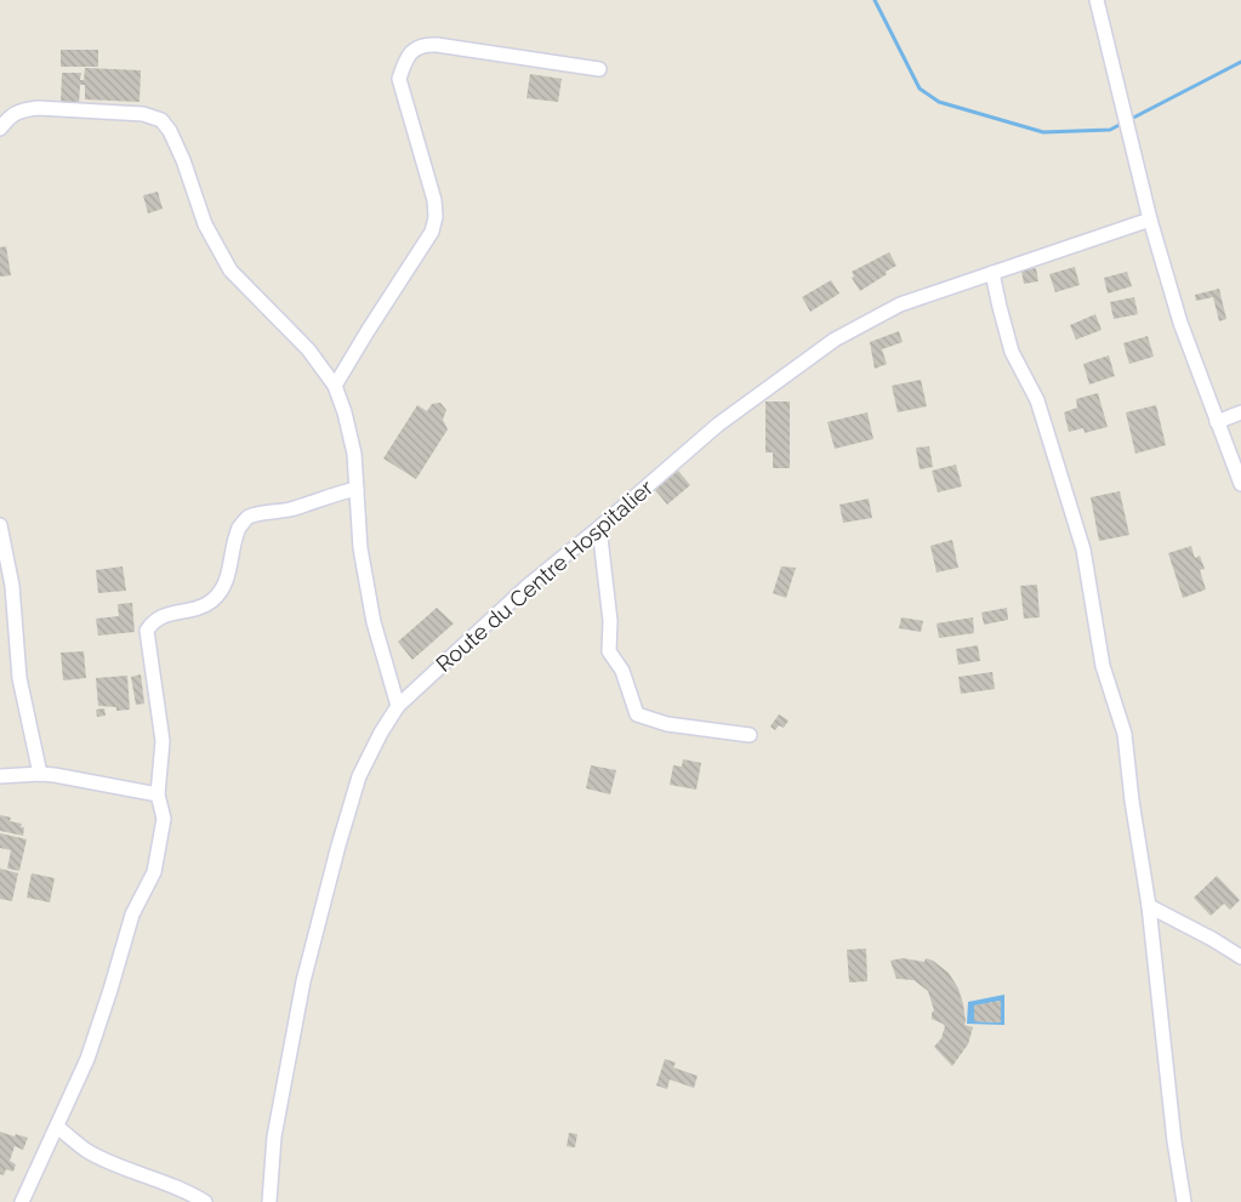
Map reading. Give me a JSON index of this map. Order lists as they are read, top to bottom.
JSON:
{
  "streets": {
    "street": ["Route du Centre Hospitalier"]
  }
}
